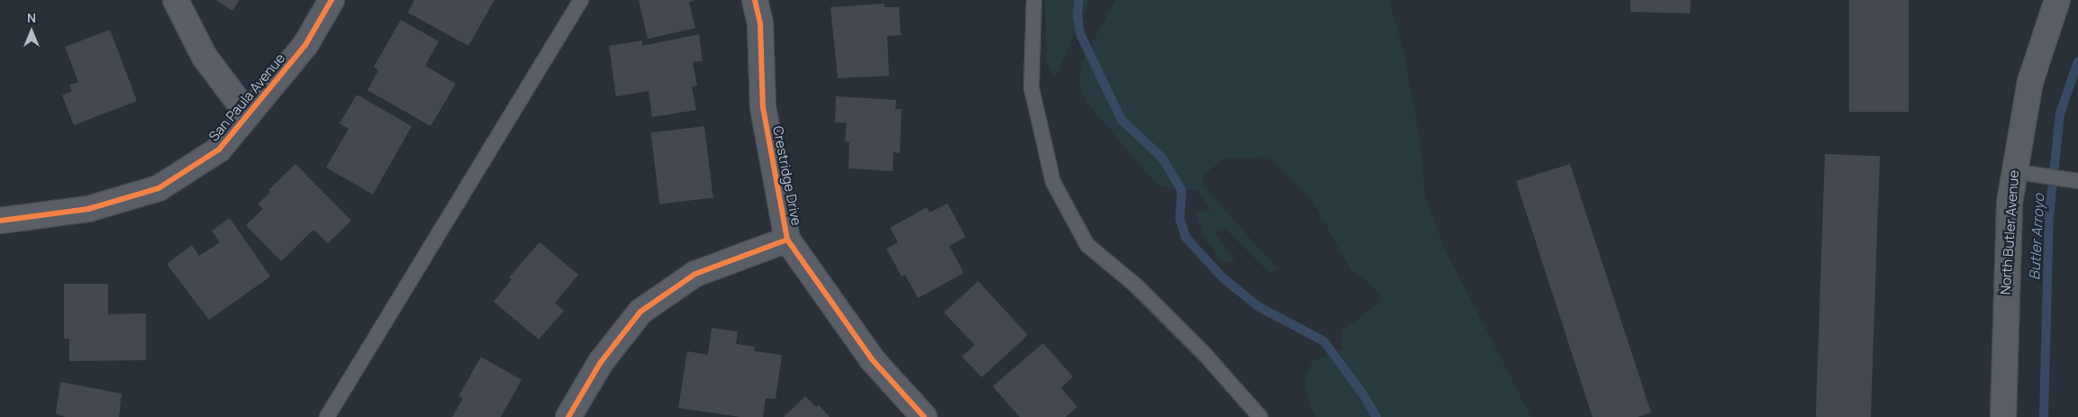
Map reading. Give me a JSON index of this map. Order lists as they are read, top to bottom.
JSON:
{
  "streets": {
    "main road": ["North Butler Avenue"],
    "street": ["San Paula Avenue", "Crestridge Drive"]
  },
  "water": ["Butler Arroyo"],
  "north": "top"
}
